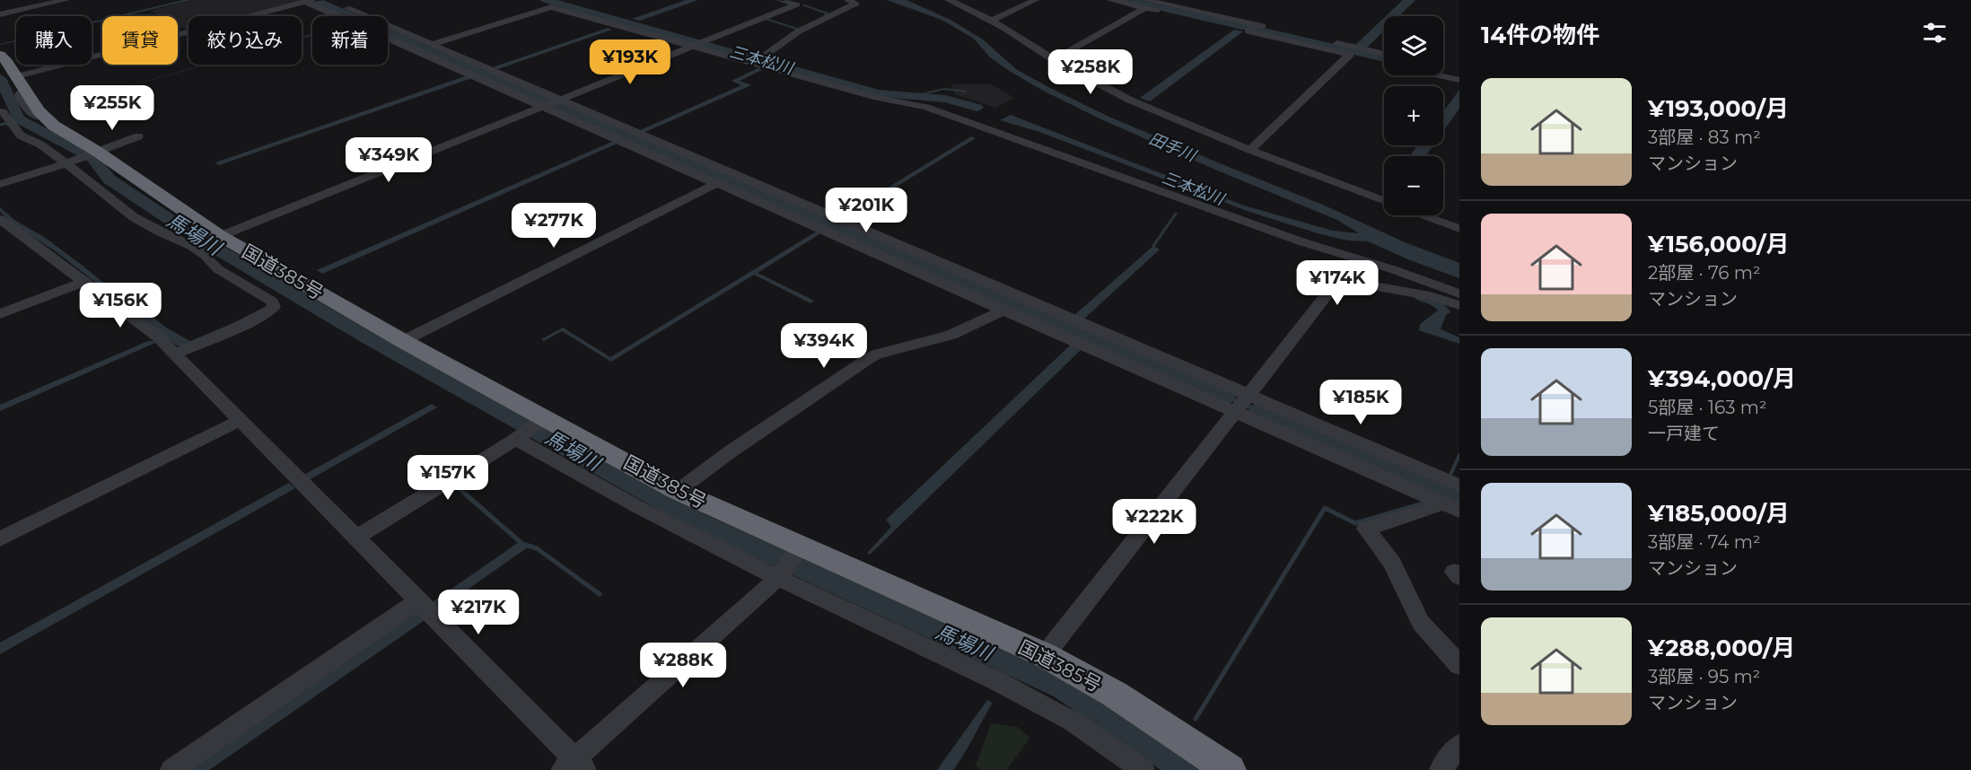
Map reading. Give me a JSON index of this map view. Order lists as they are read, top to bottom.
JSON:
{
  "streets": {
    "highway": ["国道385号"]
  },
  "water": ["三本松川", "田手川", "馬場川"],
  "page": {
    "heading": "14件の物件",
    "map_buttons": ["+", "−"],
    "chip": [
      "購入",
      "賃貸",
      "絞り込み",
      "新着"
    ],
    "price": [
      "¥193K",
      "¥258K",
      "¥255K",
      "¥349K",
      "¥201K",
      "¥277K",
      "¥174K",
      "¥156K",
      "¥394K",
      "¥185K",
      "¥157K",
      "¥222K",
      "¥217K",
      "¥288K"
    ],
    "list": [
      {
        "name": "¥193,000/月",
        "note": "3部屋 · 83 m² · マンション"
      },
      {
        "name": "¥156,000/月",
        "note": "2部屋 · 76 m² · マンション"
      },
      {
        "name": "¥394,000/月",
        "note": "5部屋 · 163 m² · 一戸建て"
      },
      {
        "name": "¥185,000/月",
        "note": "3部屋 · 74 m² · マンション"
      },
      {
        "name": "¥288,000/月",
        "note": "3部屋 · 95 m² · マンション"
      }
    ]
  }
}
